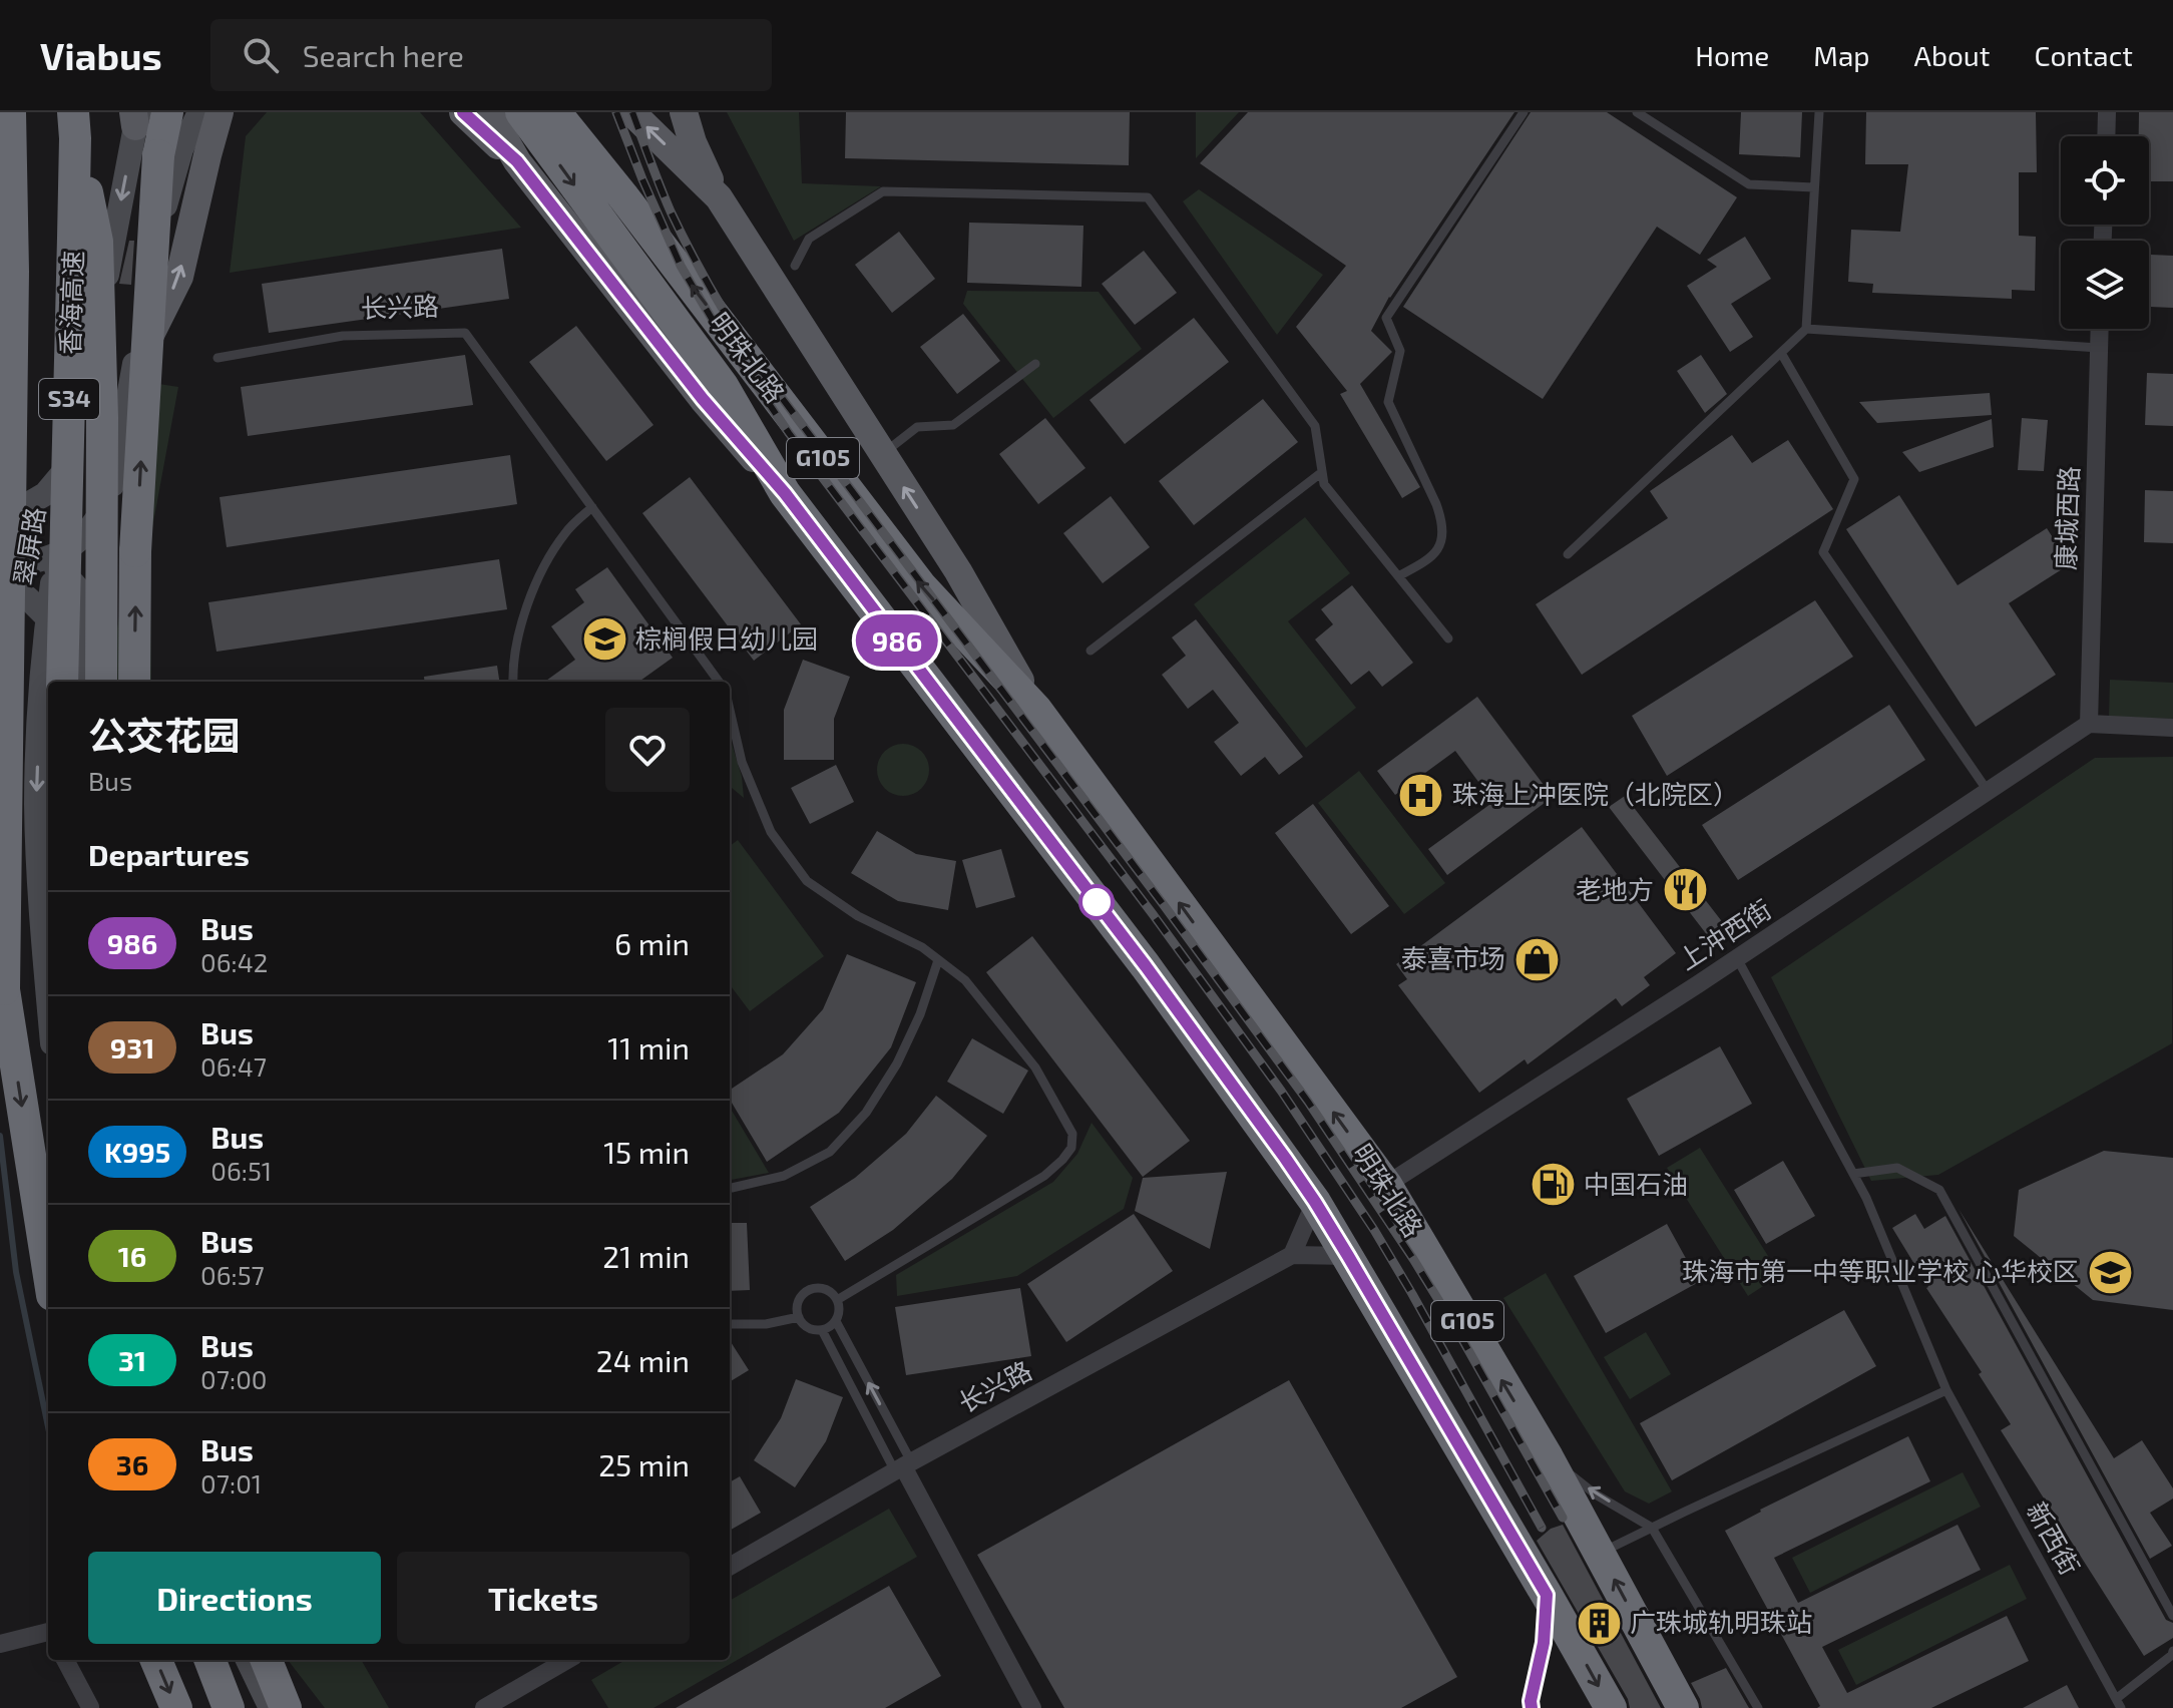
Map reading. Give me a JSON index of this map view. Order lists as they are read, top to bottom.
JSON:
{
  "streets": {
    "highway": [
      "香海高速",
      "明珠北路",
      "S34",
      "G105"
    ],
    "main road": ["翠屏路"],
    "street": ["长兴路", "康城西路", "上沖西街"],
    "lane": ["新西街"]
  },
  "crossings": [
    ["长兴路", "明珠北路"],
    ["明珠北路", "上沖西街"],
    ["康城西路", "上沖西街"],
    ["上沖西街", "新西街"]
  ],
  "places": {
    "school or university": ["棕榈假日幼儿园", "珠海市第一中等职业学校 心华校区"],
    "hospital": ["珠海上冲医院（北院区）"],
    "restaurant": ["老地方"],
    "shop": ["泰喜市场"],
    "fuel station": ["中国石油"],
    "building": ["广珠城轨明珠站"]
  },
  "lines": ["bus line 986"],
  "page": {
    "header": "Viabus",
    "search": "Search here",
    "nav": [
      "Home",
      "Map",
      "About",
      "Contact"
    ],
    "on_map": "986",
    "heading": [
      ["公交花园", "Bus"],
      "Departures"
    ],
    "list": [
      {
        "mark": "986",
        "name": "Bus",
        "note": "06:42",
        "value": "6 min"
      },
      {
        "mark": "931",
        "name": "Bus",
        "note": "06:47",
        "value": "11 min"
      },
      {
        "mark": "K995",
        "name": "Bus",
        "note": "06:51",
        "value": "15 min"
      },
      {
        "mark": "16",
        "name": "Bus",
        "note": "06:57",
        "value": "21 min"
      },
      {
        "mark": "31",
        "name": "Bus",
        "note": "07:00",
        "value": "24 min"
      },
      {
        "mark": "36",
        "name": "Bus",
        "note": "07:01",
        "value": "25 min"
      }
    ],
    "buttons": ["Directions", "Tickets"]
  }
}
